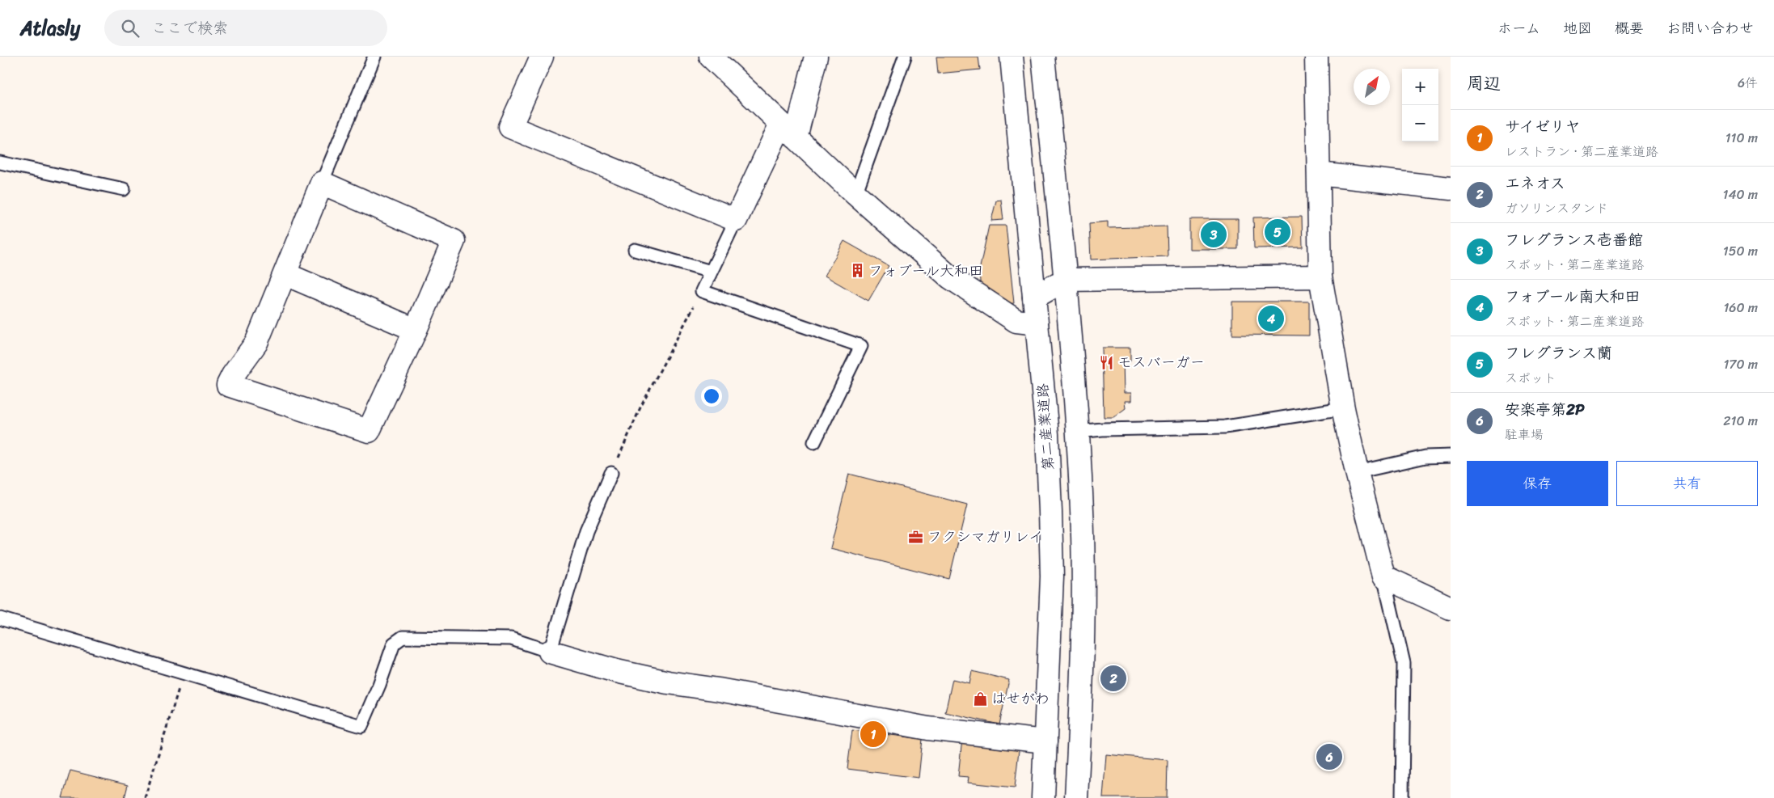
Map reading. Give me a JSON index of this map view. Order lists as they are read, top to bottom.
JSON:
{
  "streets": {
    "street": ["第二産業道路"]
  },
  "places": {
    "building": ["フォブール大和田"],
    "restaurant": ["モスバーガー"],
    "office": ["フクシマガリレイ"],
    "shop": ["はせがわ"]
  },
  "north": "top right",
  "page": {
    "header": "Atlasly",
    "search": "ここで検索",
    "nav": [
      "ホーム",
      "地図",
      "概要",
      "お問い合わせ"
    ],
    "heading": ["周辺", "6件"],
    "map_buttons": ["+", "−"],
    "list": [
      {
        "mark": "1",
        "name": "サイゼリヤ",
        "note": "レストラン · 第二産業道路",
        "value": "110 m"
      },
      {
        "mark": "2",
        "name": "エネオス",
        "note": "ガソリンスタンド",
        "value": "140 m"
      },
      {
        "mark": "3",
        "name": "フレグランス壱番館",
        "note": "スポット · 第二産業道路",
        "value": "150 m"
      },
      {
        "mark": "4",
        "name": "フォブール南大和田",
        "note": "スポット · 第二産業道路",
        "value": "160 m"
      },
      {
        "mark": "5",
        "name": "フレグランス蘭",
        "note": "スポット",
        "value": "170 m"
      },
      {
        "mark": "6",
        "name": "安楽亭第2P",
        "note": "駐車場",
        "value": "210 m"
      }
    ],
    "pins": [
      "5",
      "3",
      "4",
      "2",
      "1",
      "6"
    ],
    "buttons": ["保存", "共有"]
  }
}
